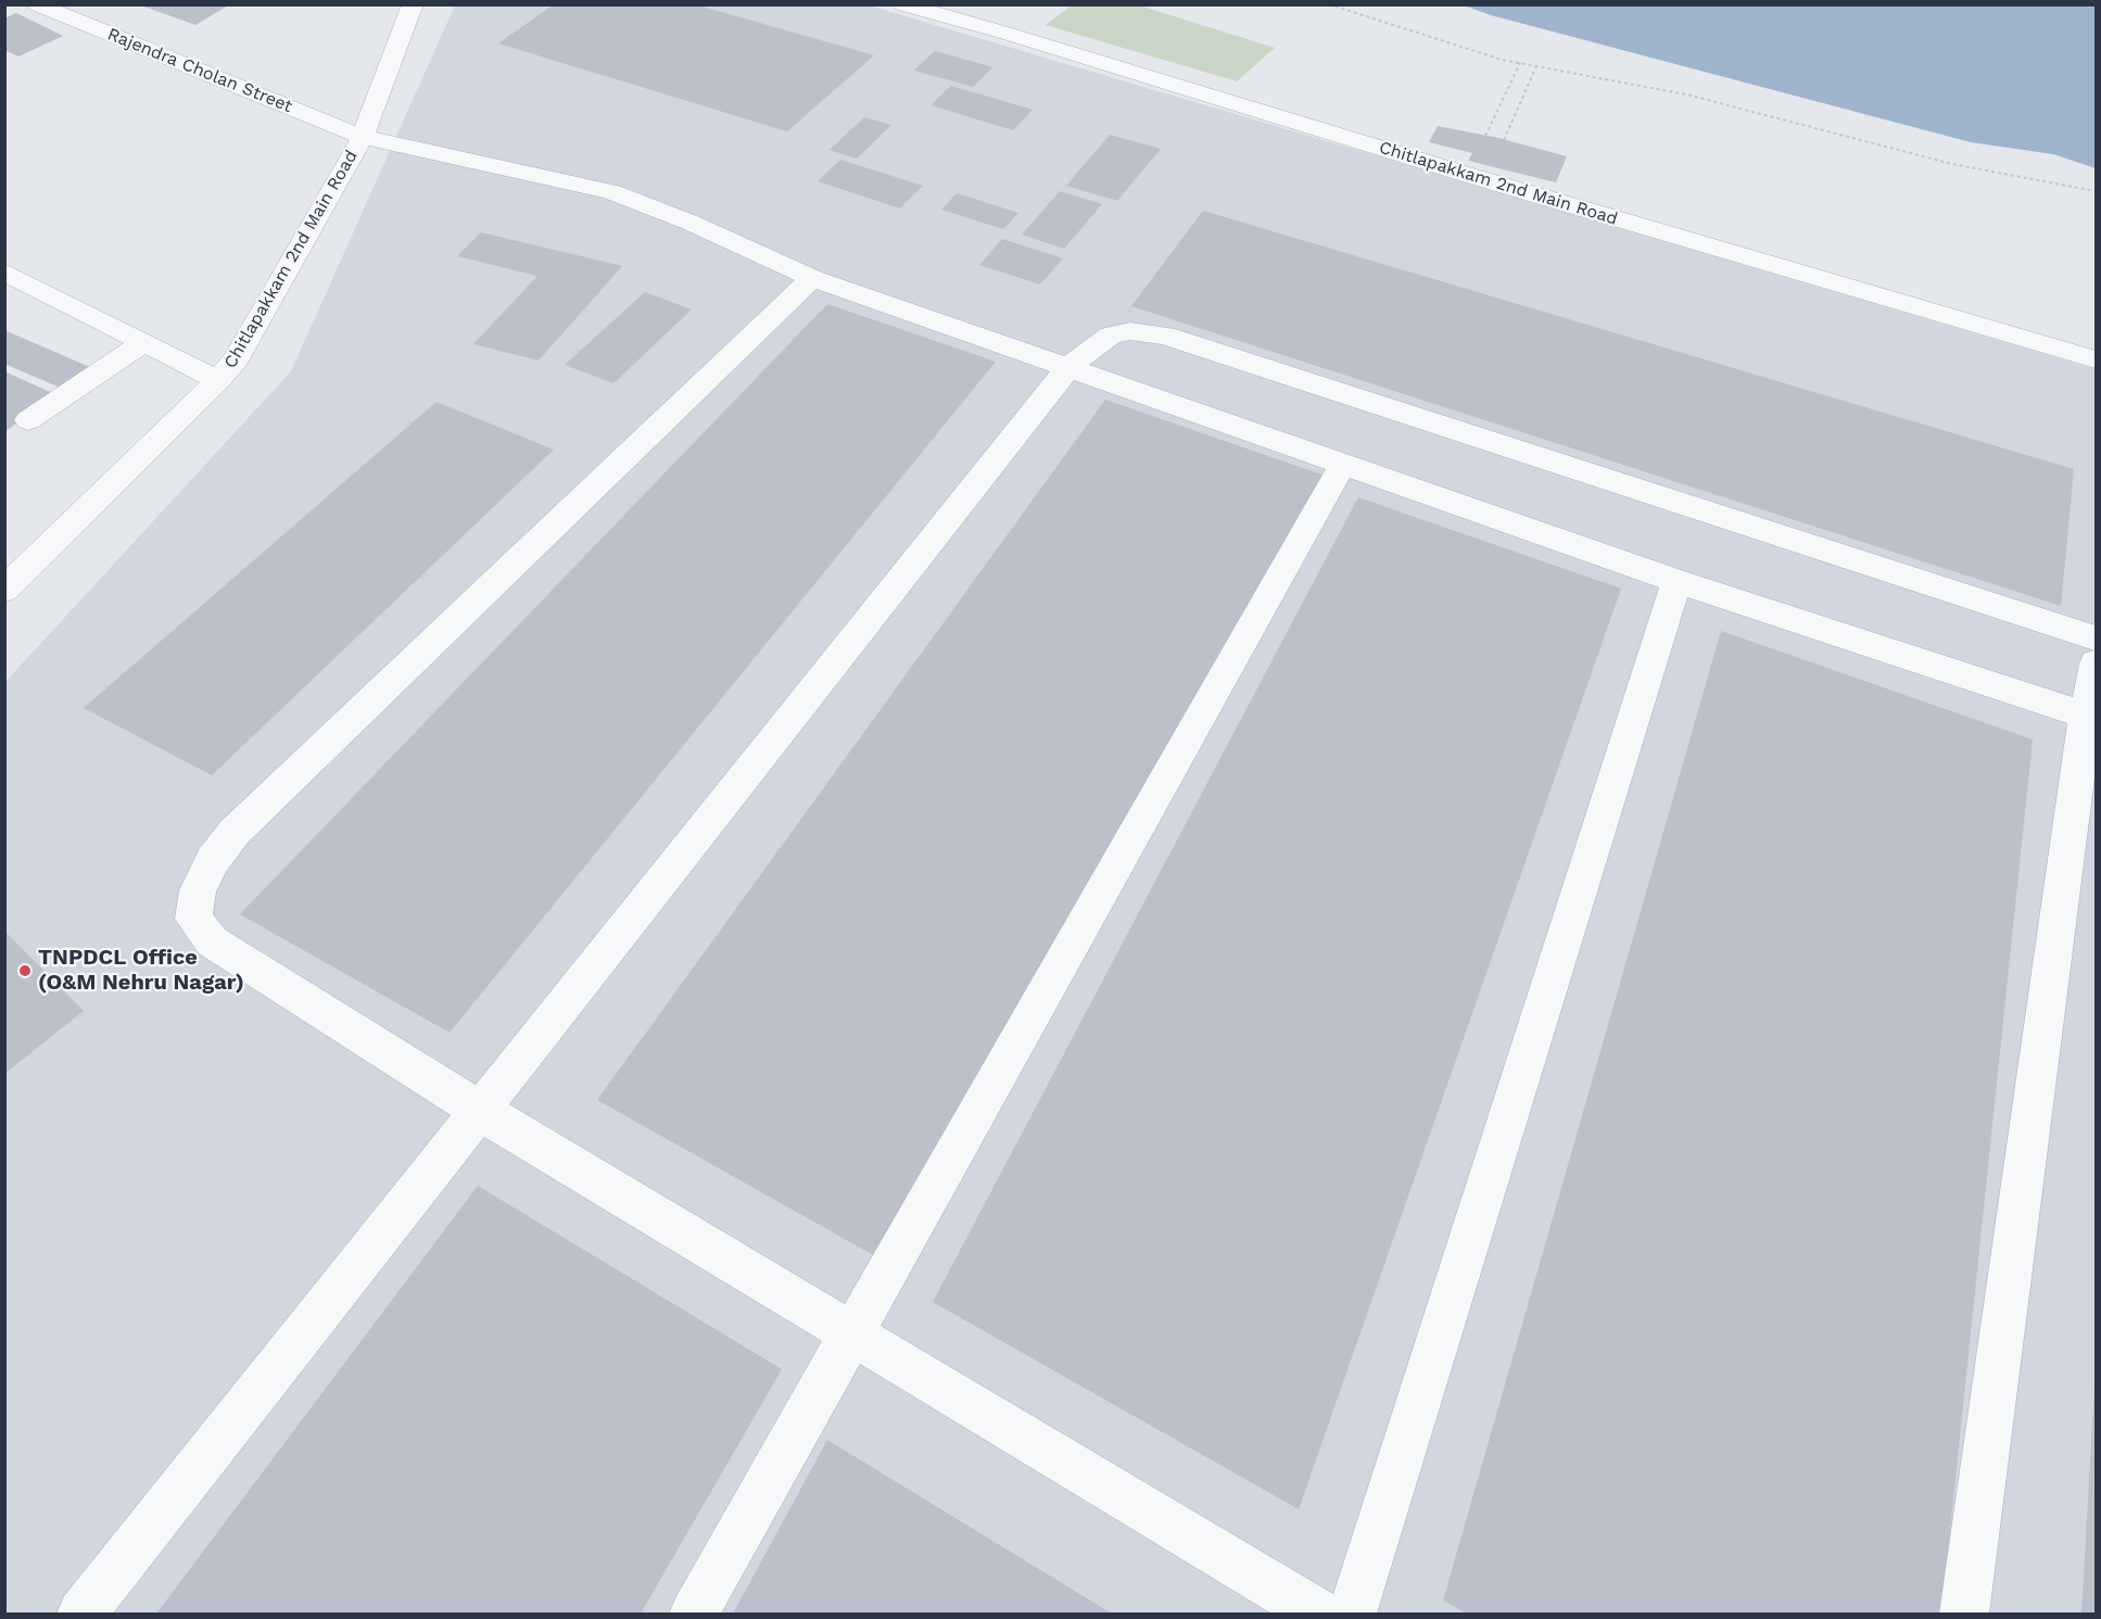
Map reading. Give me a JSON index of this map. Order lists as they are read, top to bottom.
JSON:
{
  "streets": {
    "street": ["Rajendra Cholan Street", "Chitlapakkam 2nd Main Road"]
  },
  "crossings": [
    ["Rajendra Cholan Street", "Chitlapakkam 2nd Main Road"]
  ],
  "places": ["TNPDCL Office (O&M Nehru Nagar)"]
}
